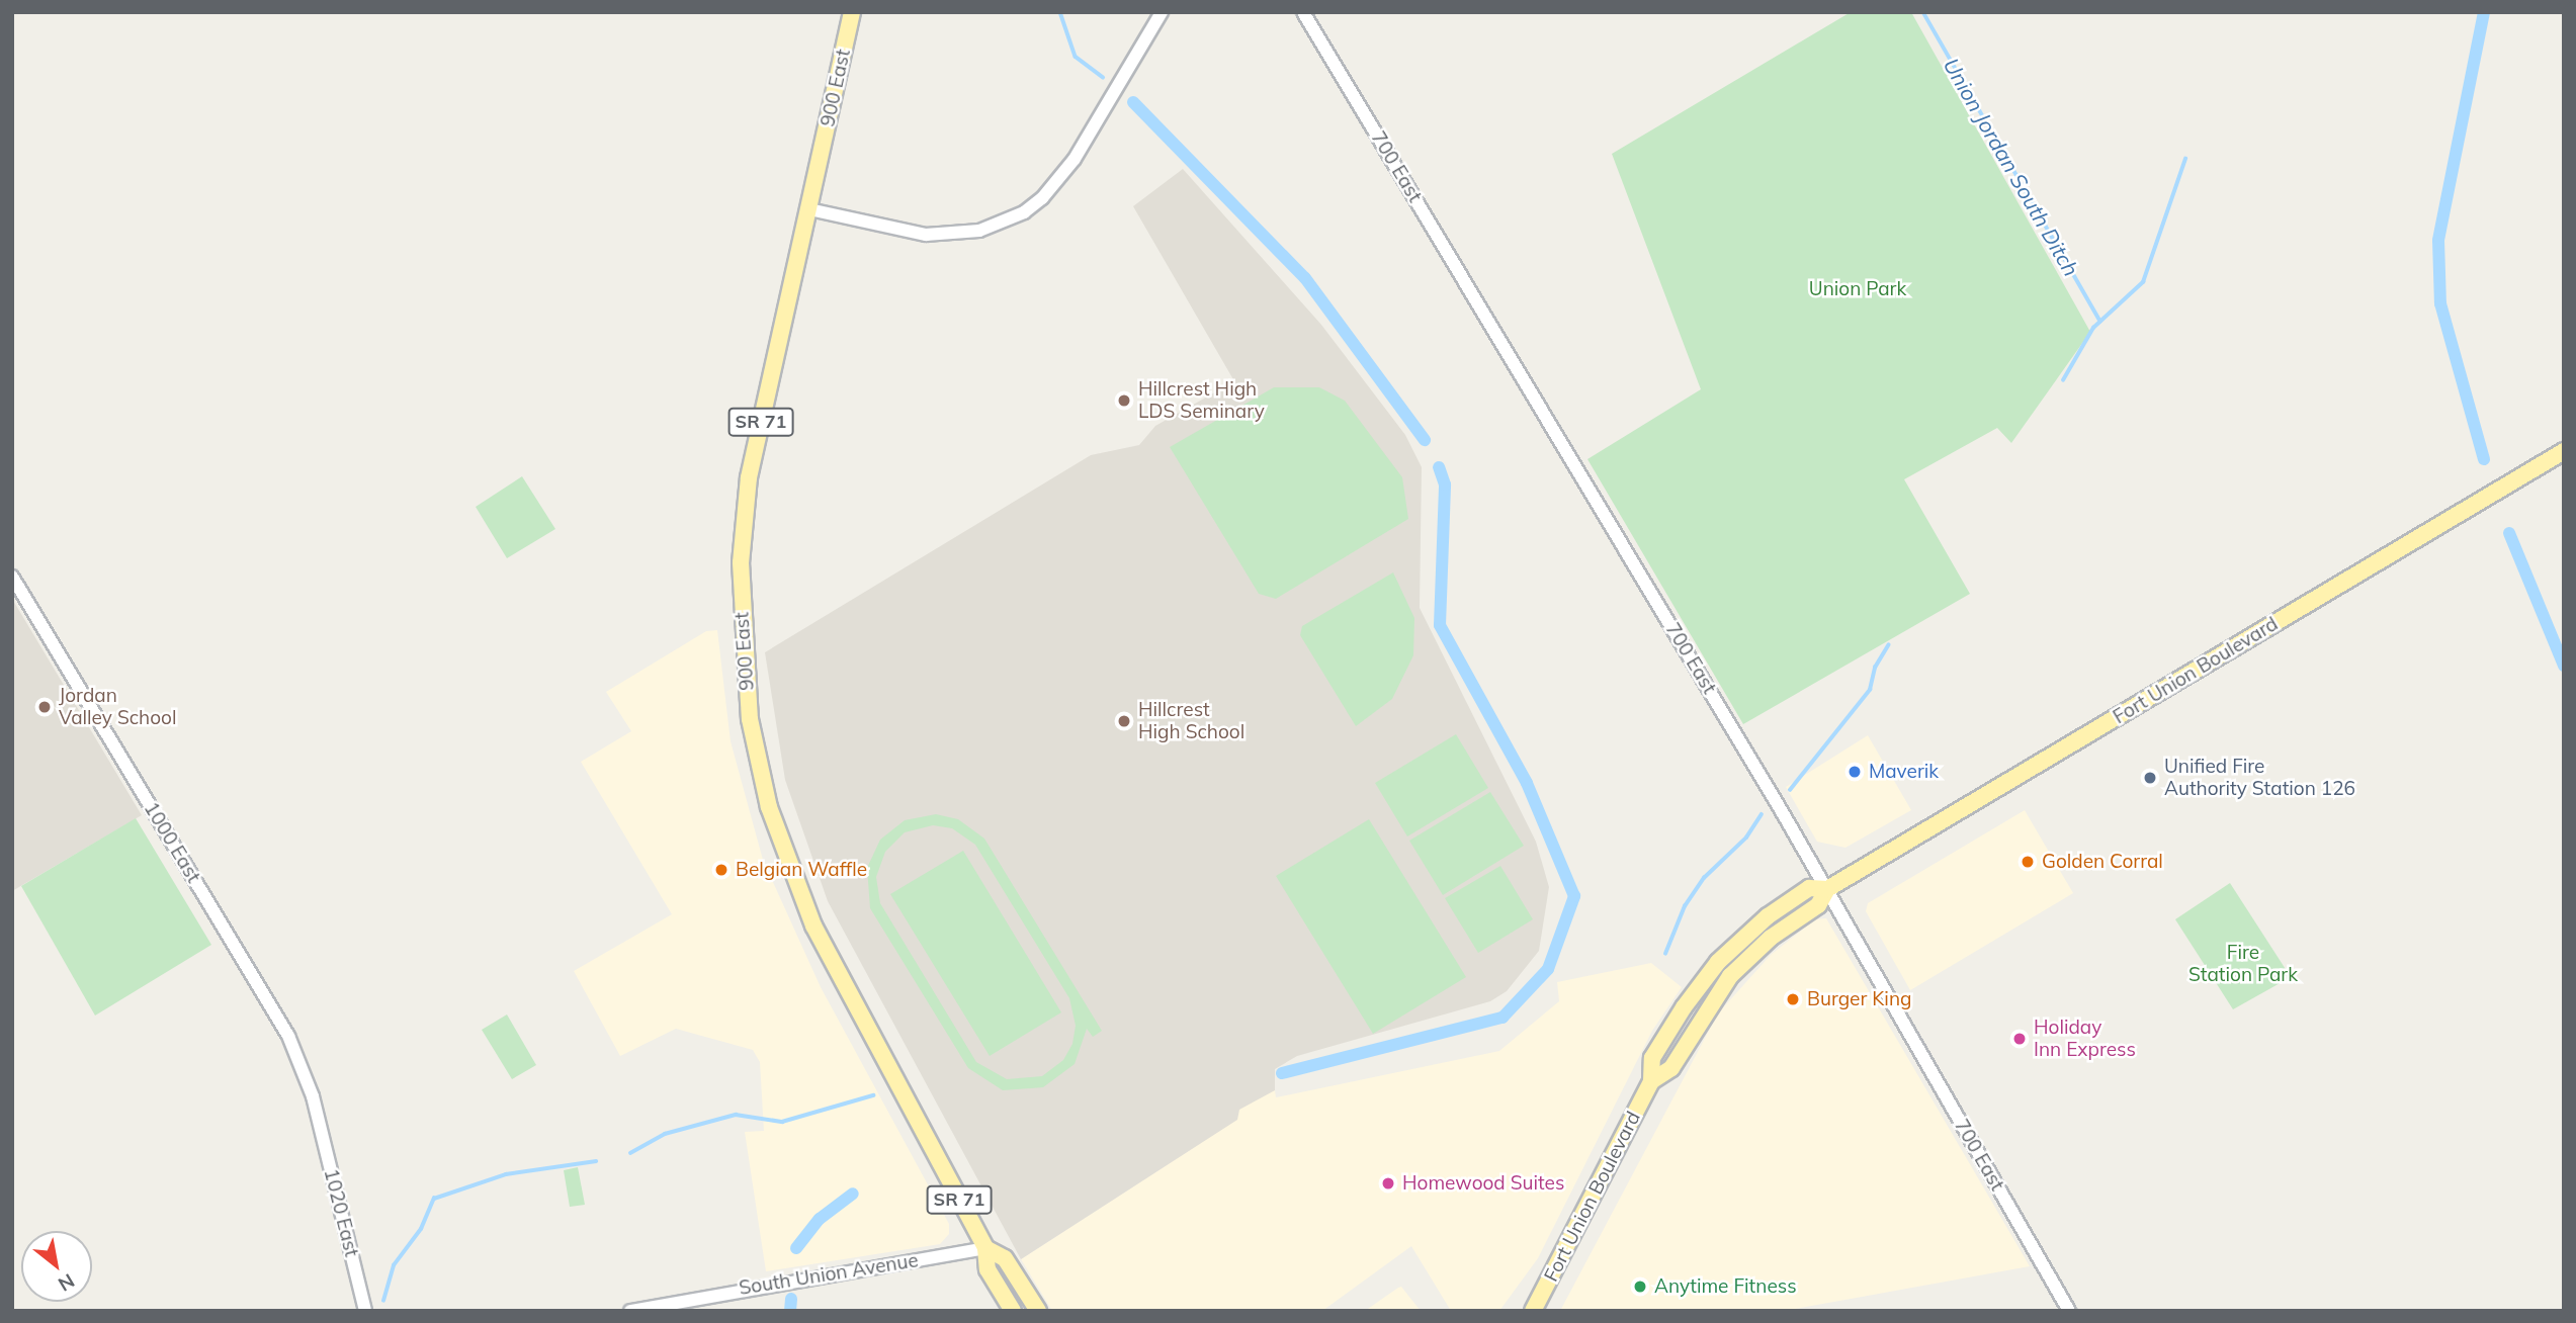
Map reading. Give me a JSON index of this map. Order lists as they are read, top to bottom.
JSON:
{
  "streets": {
    "main road": ["900 East", "SR 71", "Fort Union Boulevard"],
    "street": [
      "700 East",
      "1000 East",
      "1020 East",
      "South Union Avenue"
    ]
  },
  "crossings": [
    ["900 East", "South Union Avenue"],
    ["700 East", "Fort Union Boulevard"],
    ["1000 East", "1020 East"]
  ],
  "water": ["Union Jordan South Ditch"],
  "parks": ["Union Park", "Fire Station Park"],
  "places": [
    "Hillcrest High LDS Seminary",
    "Jordan Valley School",
    "Hillcrest High School",
    "Maverik",
    "Unified Fire Authority Station 126",
    "Golden Corral",
    "Belgian Waffle",
    "Burger King",
    "Holiday Inn Express",
    "Homewood Suites",
    "Anytime Fitness"
  ],
  "north": "bottom right"
}
